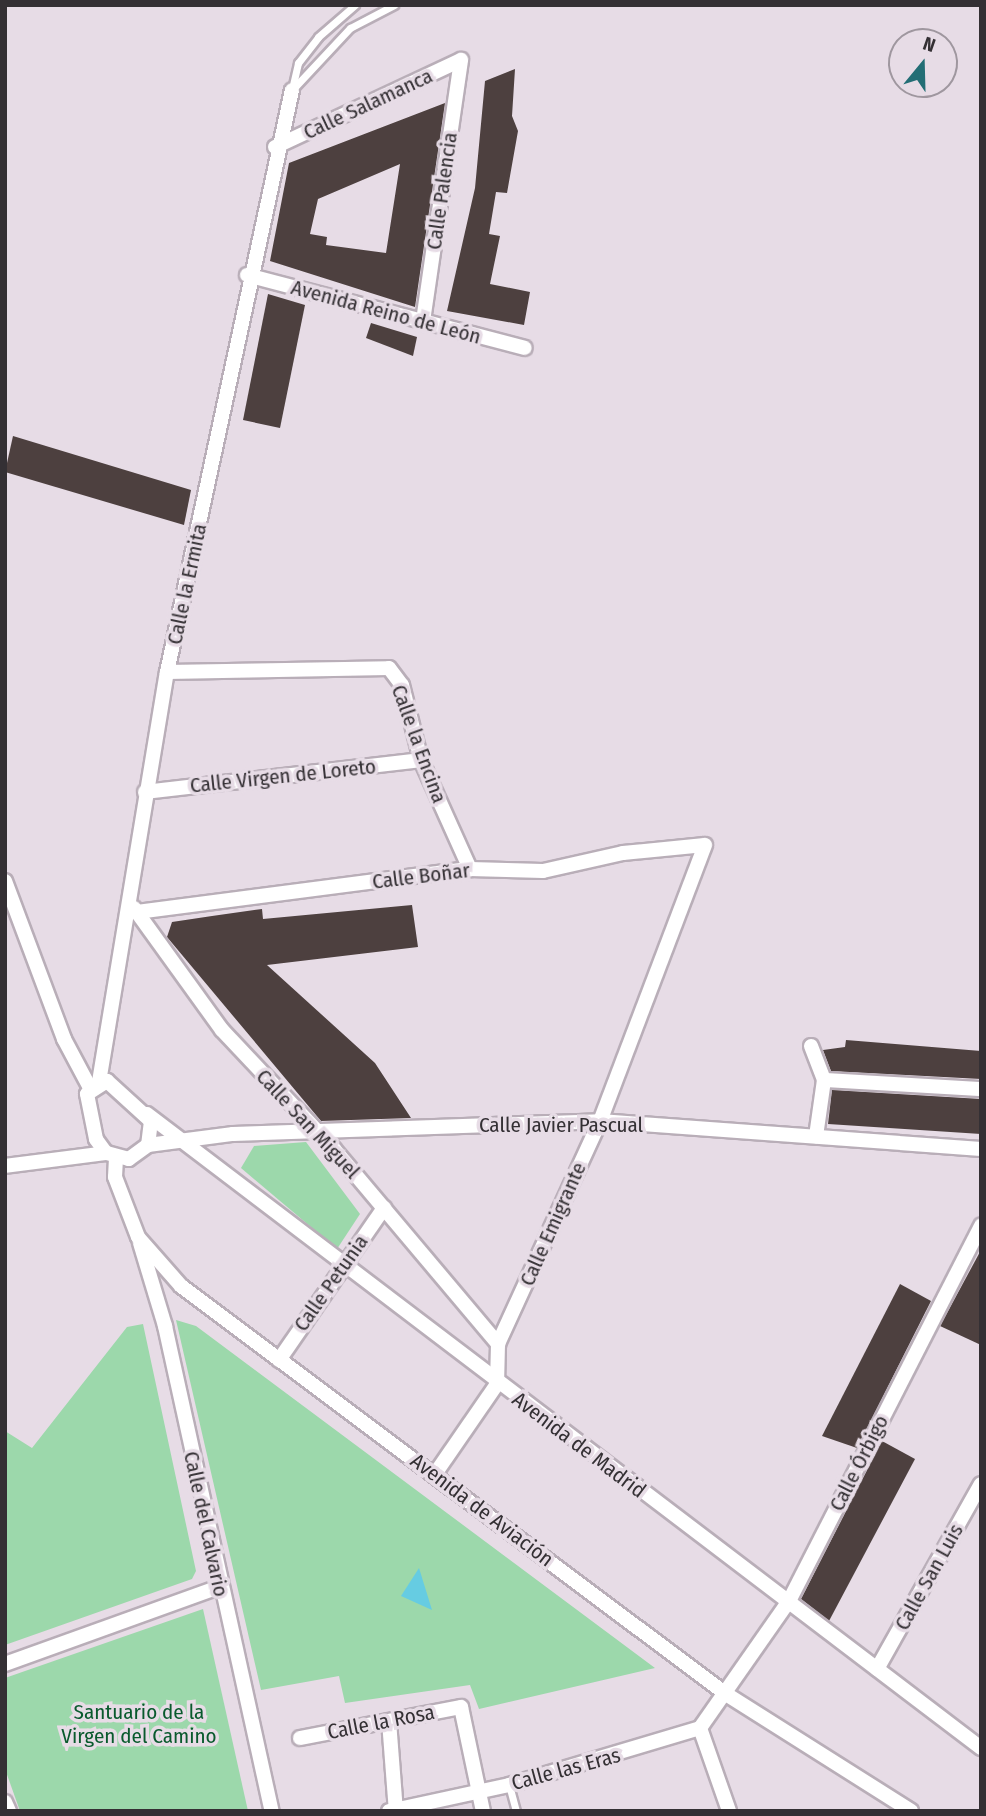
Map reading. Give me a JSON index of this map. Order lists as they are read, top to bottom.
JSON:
{
  "streets": {
    "street": [
      "Calle Salamanca",
      "Calle Palencia",
      "Avenida Reino de León",
      "Calle la Ermita",
      "Calle la Encina",
      "Calle Virgen de Loreto",
      "Calle Boñar",
      "Calle San Miguel",
      "Calle Javier Pascual",
      "Calle Emigrante",
      "Calle Petunia",
      "Avenida de Madrid",
      "Calle Órbigo",
      "Avenida de Aviación",
      "Calle del Calvario",
      "Calle San Luis",
      "Calle la Rosa",
      "Calle las Eras"
    ]
  },
  "crossings": [
    ["Calle Salamanca", "Calle Palencia"],
    ["Calle Salamanca", "Calle la Ermita"],
    ["Calle Palencia", "Avenida Reino de León"],
    ["Avenida Reino de León", "Calle la Ermita"],
    ["Calle la Ermita", "Calle la Encina"],
    ["Calle la Ermita", "Calle Virgen de Loreto"],
    ["Calle la Ermita", "Calle San Miguel"],
    ["Calle la Encina", "Calle Virgen de Loreto"],
    ["Calle la Encina", "Calle Boñar"],
    ["Calle Boñar", "Calle San Miguel"],
    ["Calle Boñar", "Calle Emigrante"],
    ["Calle San Miguel", "Calle Javier Pascual"],
    ["Calle San Miguel", "Calle Emigrante"],
    ["Calle San Miguel", "Calle Petunia"],
    ["Calle Javier Pascual", "Calle Emigrante"],
    ["Calle Javier Pascual", "Avenida de Madrid"],
    ["Calle Javier Pascual", "Avenida de Aviación"],
    ["Calle Emigrante", "Avenida de Madrid"],
    ["Calle Petunia", "Avenida de Madrid"],
    ["Calle Petunia", "Avenida de Aviación"],
    ["Avenida de Madrid", "Calle Órbigo"],
    ["Avenida de Madrid", "Calle San Luis"],
    ["Calle Órbigo", "Avenida de Aviación"],
    ["Avenida de Aviación", "Calle del Calvario"],
    ["Calle la Rosa", "Calle las Eras"]
  ],
  "parks": ["Santuario de la Virgen del Camino"],
  "north": "top"
}
